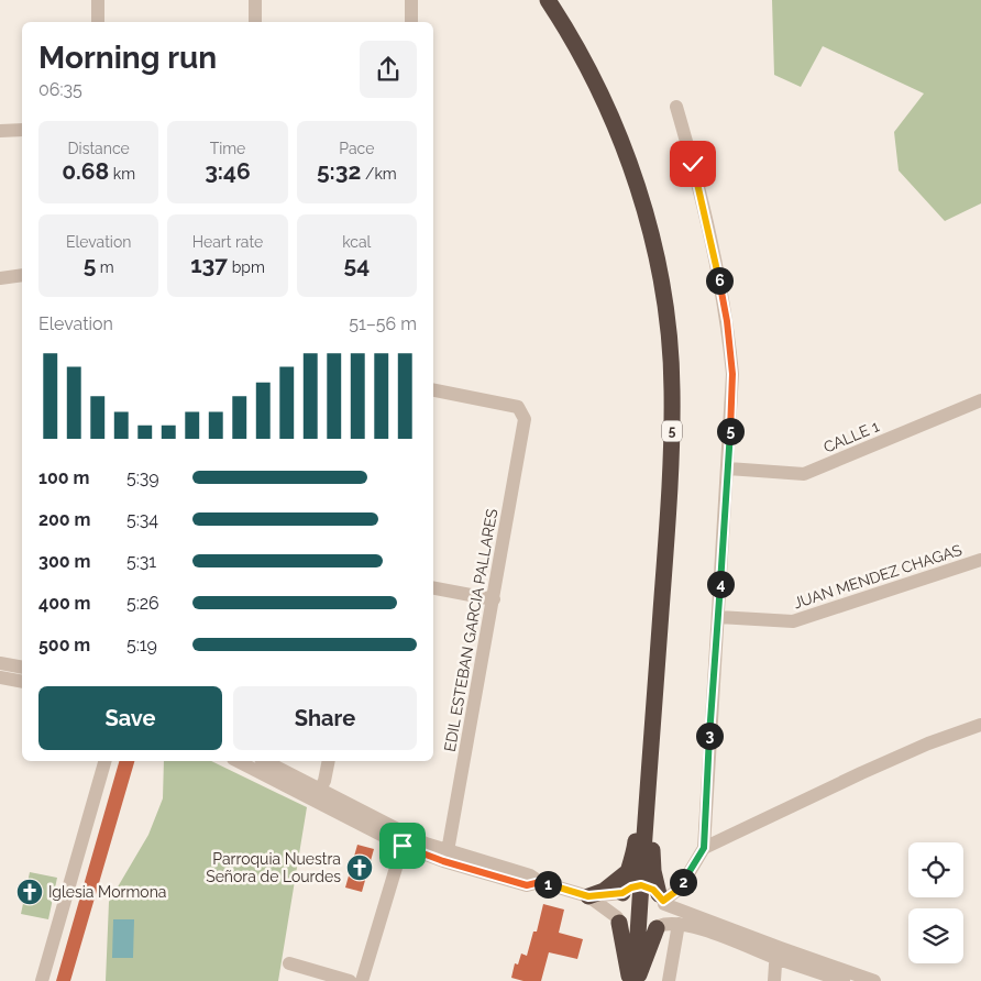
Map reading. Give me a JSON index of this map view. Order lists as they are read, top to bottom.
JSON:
{
  "streets": {
    "highway": ["5"],
    "street": ["CALLE 1", "JUAN MENDEZ CHAGAS", "EDIL ESTEBAN GARCIA PALLARES"]
  },
  "places": {
    "church": ["Parroquia Nuestra Señora de Lourdes", "Iglesia Mormona"]
  },
  "page": {
    "heading": ["Morning run", "06:35"],
    "stats": [
      ["Distance", "0.68 km"],
      ["Time", "3:46"],
      ["Pace", "5:32 /km"],
      ["Elevation", "5 m"],
      ["Heart rate", "137 bpm"],
      ["kcal", "54"]
    ],
    "pins": [
      "6",
      "5",
      "4",
      "3",
      "2",
      "1"
    ],
    "chart": ["Elevation", "51–56 m"],
    "list": [
      {
        "name": "100 m",
        "note": "5:39"
      },
      {
        "name": "200 m",
        "note": "5:34"
      },
      {
        "name": "300 m",
        "note": "5:31"
      },
      {
        "name": "400 m",
        "note": "5:26"
      },
      {
        "name": "500 m",
        "note": "5:19"
      }
    ],
    "buttons": ["Save", "Share"]
  }
}
